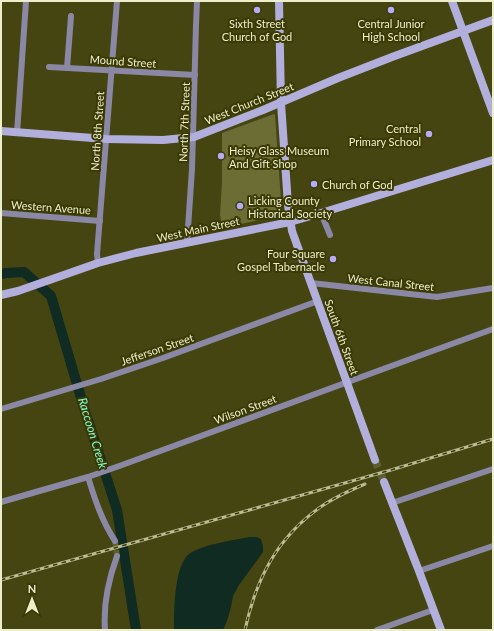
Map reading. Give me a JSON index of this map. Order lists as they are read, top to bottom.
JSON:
{
  "streets": {
    "street": [
      "Mound Street",
      "West Church Street",
      "North 7th Street",
      "North 8th Street",
      "Western Avenue",
      "West Main Street",
      "West Canal Street",
      "South 6th Street",
      "Jefferson Street",
      "Wilson Street"
    ]
  },
  "crossings": [
    ["Mound Street", "North 7th Street"],
    ["Mound Street", "North 8th Street"],
    ["West Church Street", "North 7th Street"],
    ["West Church Street", "North 8th Street"],
    ["West Church Street", "South 6th Street"],
    ["North 7th Street", "West Main Street"],
    ["North 8th Street", "Western Avenue"],
    ["North 8th Street", "West Main Street"],
    ["West Main Street", "South 6th Street"],
    ["West Canal Street", "South 6th Street"],
    ["South 6th Street", "Jefferson Street"],
    ["South 6th Street", "Wilson Street"]
  ],
  "water": ["Raccoon Creek"],
  "places": [
    "Sixth Street Church of God",
    "Central Junior High School",
    "Central Primary School",
    "Heisy Glass Museum And Gift Shop",
    "Church of God",
    "Licking County Historical Society",
    "Four Square Gospel Tabernacle"
  ],
  "north": "top"
}
